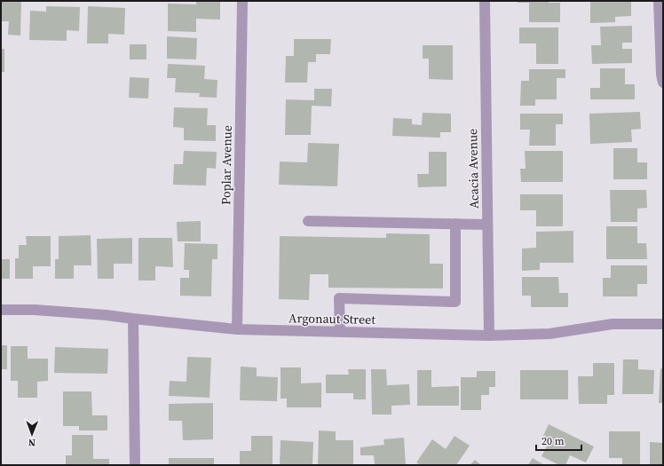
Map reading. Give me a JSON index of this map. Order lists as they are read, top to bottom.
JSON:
{
  "streets": {
    "street": ["Poplar Avenue", "Acacia Avenue", "Argonaut Street"]
  },
  "crossings": [
    ["Poplar Avenue", "Argonaut Street"],
    ["Acacia Avenue", "Argonaut Street"]
  ],
  "scale_bar": "20 m",
  "north": "bottom"
}
